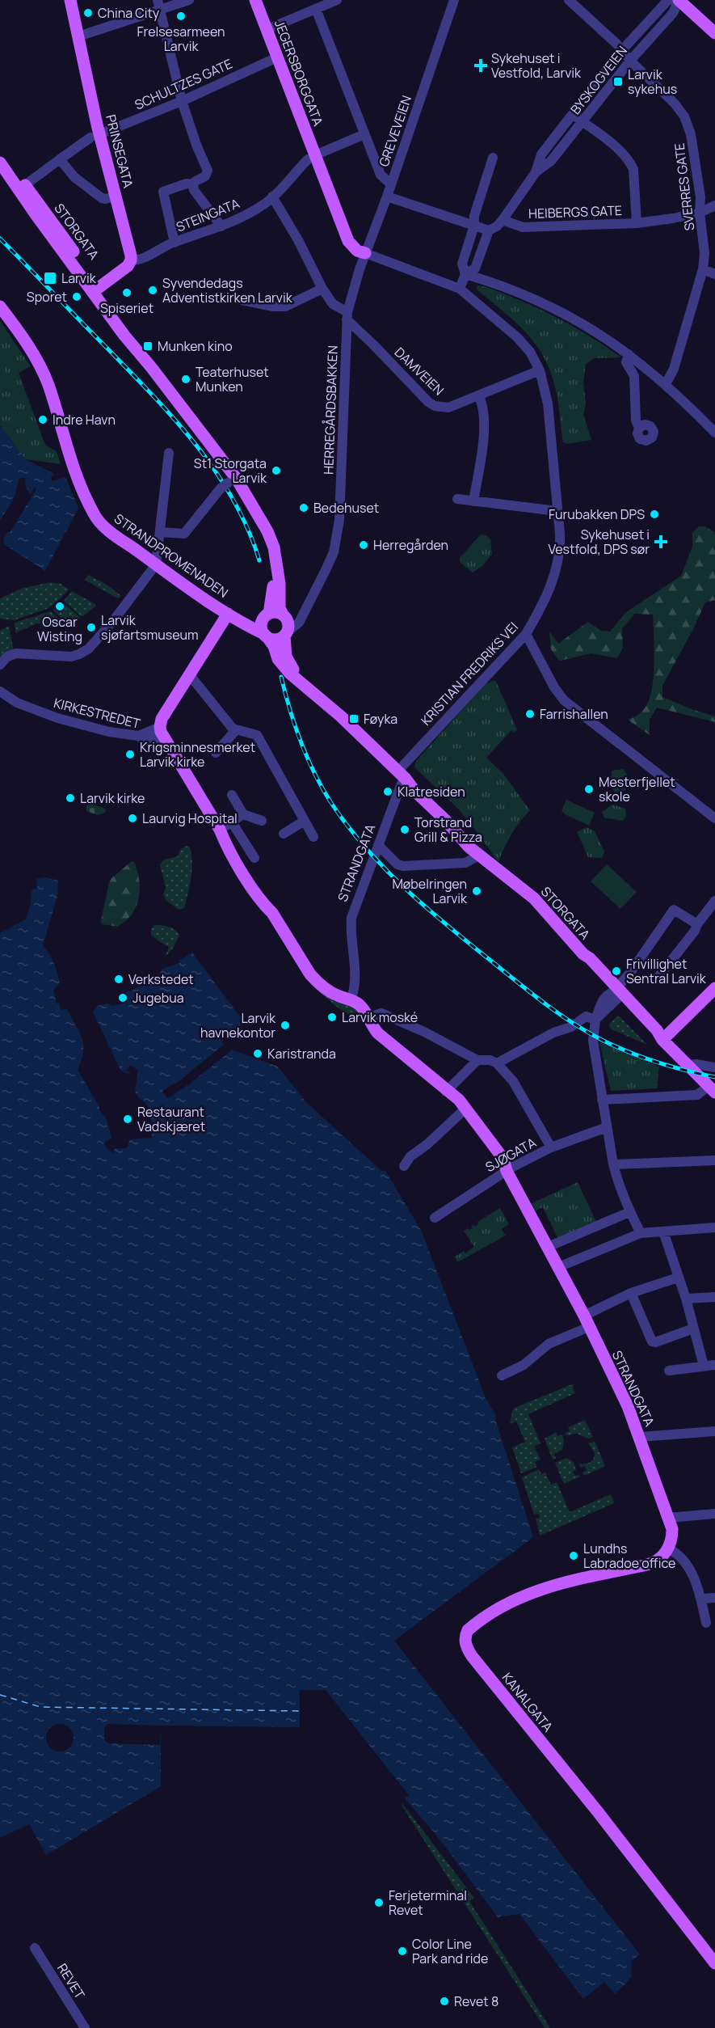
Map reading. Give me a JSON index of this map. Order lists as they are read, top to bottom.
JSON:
{
  "streets": {
    "main road": [
      "JEGERSBORGGATA",
      "PRINSEGATA",
      "STORGATA",
      "STRANDPROMENADEN",
      "STRANDGATA",
      "KANALGATA"
    ],
    "street": [
      "BYSKOGVEIEN",
      "SCHULTZES GATE",
      "GREVEVEIEN",
      "SVERRES GATE",
      "HEIBERGS GATE",
      "STEINGATA",
      "DAMVEIEN",
      "HERREGÅRDSBAKKEN",
      "KRISTIAN FREDRIKS VEI",
      "KIRKESTREDET",
      "SJØGATA",
      "REVET"
    ]
  },
  "crossings": [
    ["JEGERSBORGGATA", "SCHULTZES GATE"],
    ["JEGERSBORGGATA", "GREVEVEIEN"],
    ["JEGERSBORGGATA", "STEINGATA"],
    ["JEGERSBORGGATA", "KRISTIAN FREDRIKS VEI"],
    ["BYSKOGVEIEN", "SVERRES GATE"],
    ["BYSKOGVEIEN", "HEIBERGS GATE"],
    ["SCHULTZES GATE", "PRINSEGATA"],
    ["SCHULTZES GATE", "STORGATA"],
    ["GREVEVEIEN", "HERREGÅRDSBAKKEN"],
    ["GREVEVEIEN", "KRISTIAN FREDRIKS VEI"],
    ["PRINSEGATA", "STEINGATA"],
    ["SVERRES GATE", "HEIBERGS GATE"],
    ["STEINGATA", "DAMVEIEN"],
    ["STORGATA", "HERREGÅRDSBAKKEN"],
    ["STORGATA", "STRANDPROMENADEN"],
    ["STORGATA", "KRISTIAN FREDRIKS VEI"],
    ["STORGATA", "STRANDGATA"],
    ["DAMVEIEN", "HERREGÅRDSBAKKEN"],
    ["DAMVEIEN", "KRISTIAN FREDRIKS VEI"],
    ["HERREGÅRDSBAKKEN", "STRANDPROMENADEN"],
    ["KRISTIAN FREDRIKS VEI", "STRANDGATA"],
    ["STRANDGATA", "SJØGATA"],
    ["STRANDGATA", "KANALGATA"]
  ],
  "places": {
    "other": [
      "China City",
      "Frelsesarmeen Larvik",
      "Syvendedags Adventistkirken Larvik",
      "Spiseriet",
      "Sporet",
      "Teaterhuset Munken",
      "Indre Havn",
      "St1 Storgata Larvik",
      "Bedehuset",
      "Furubakken DPS",
      "Herregården",
      "Oscar Wisting",
      "Larvik sjøfartsmuseum",
      "Farrishallen",
      "Krigsminnesmerket Larvik kirke",
      "Mesterfjellet skole",
      "Klatresiden",
      "Larvik kirke",
      "Laurvig Hospital",
      "Torstrand Grill & Pizza",
      "Møbelringen Larvik",
      "Frivillighet Sentral Larvik",
      "Verkstedet",
      "Jugebua",
      "Larvik moské",
      "Larvik havnekontor",
      "Karistranda",
      "Restaurant Vadskjæret",
      "Lundhs Labradoe office",
      "Ferjeterminal Revet",
      "Color Line Park and ride",
      "Revet 8"
    ],
    "health": ["Sykehuset i Vestfold, Larvik", "Sykehuset i Vestfold, DPS sør"],
    "transit": [
      "Larvik sykehus",
      "Larvik",
      "Munken kino",
      "Føyka"
    ]
  }
}
